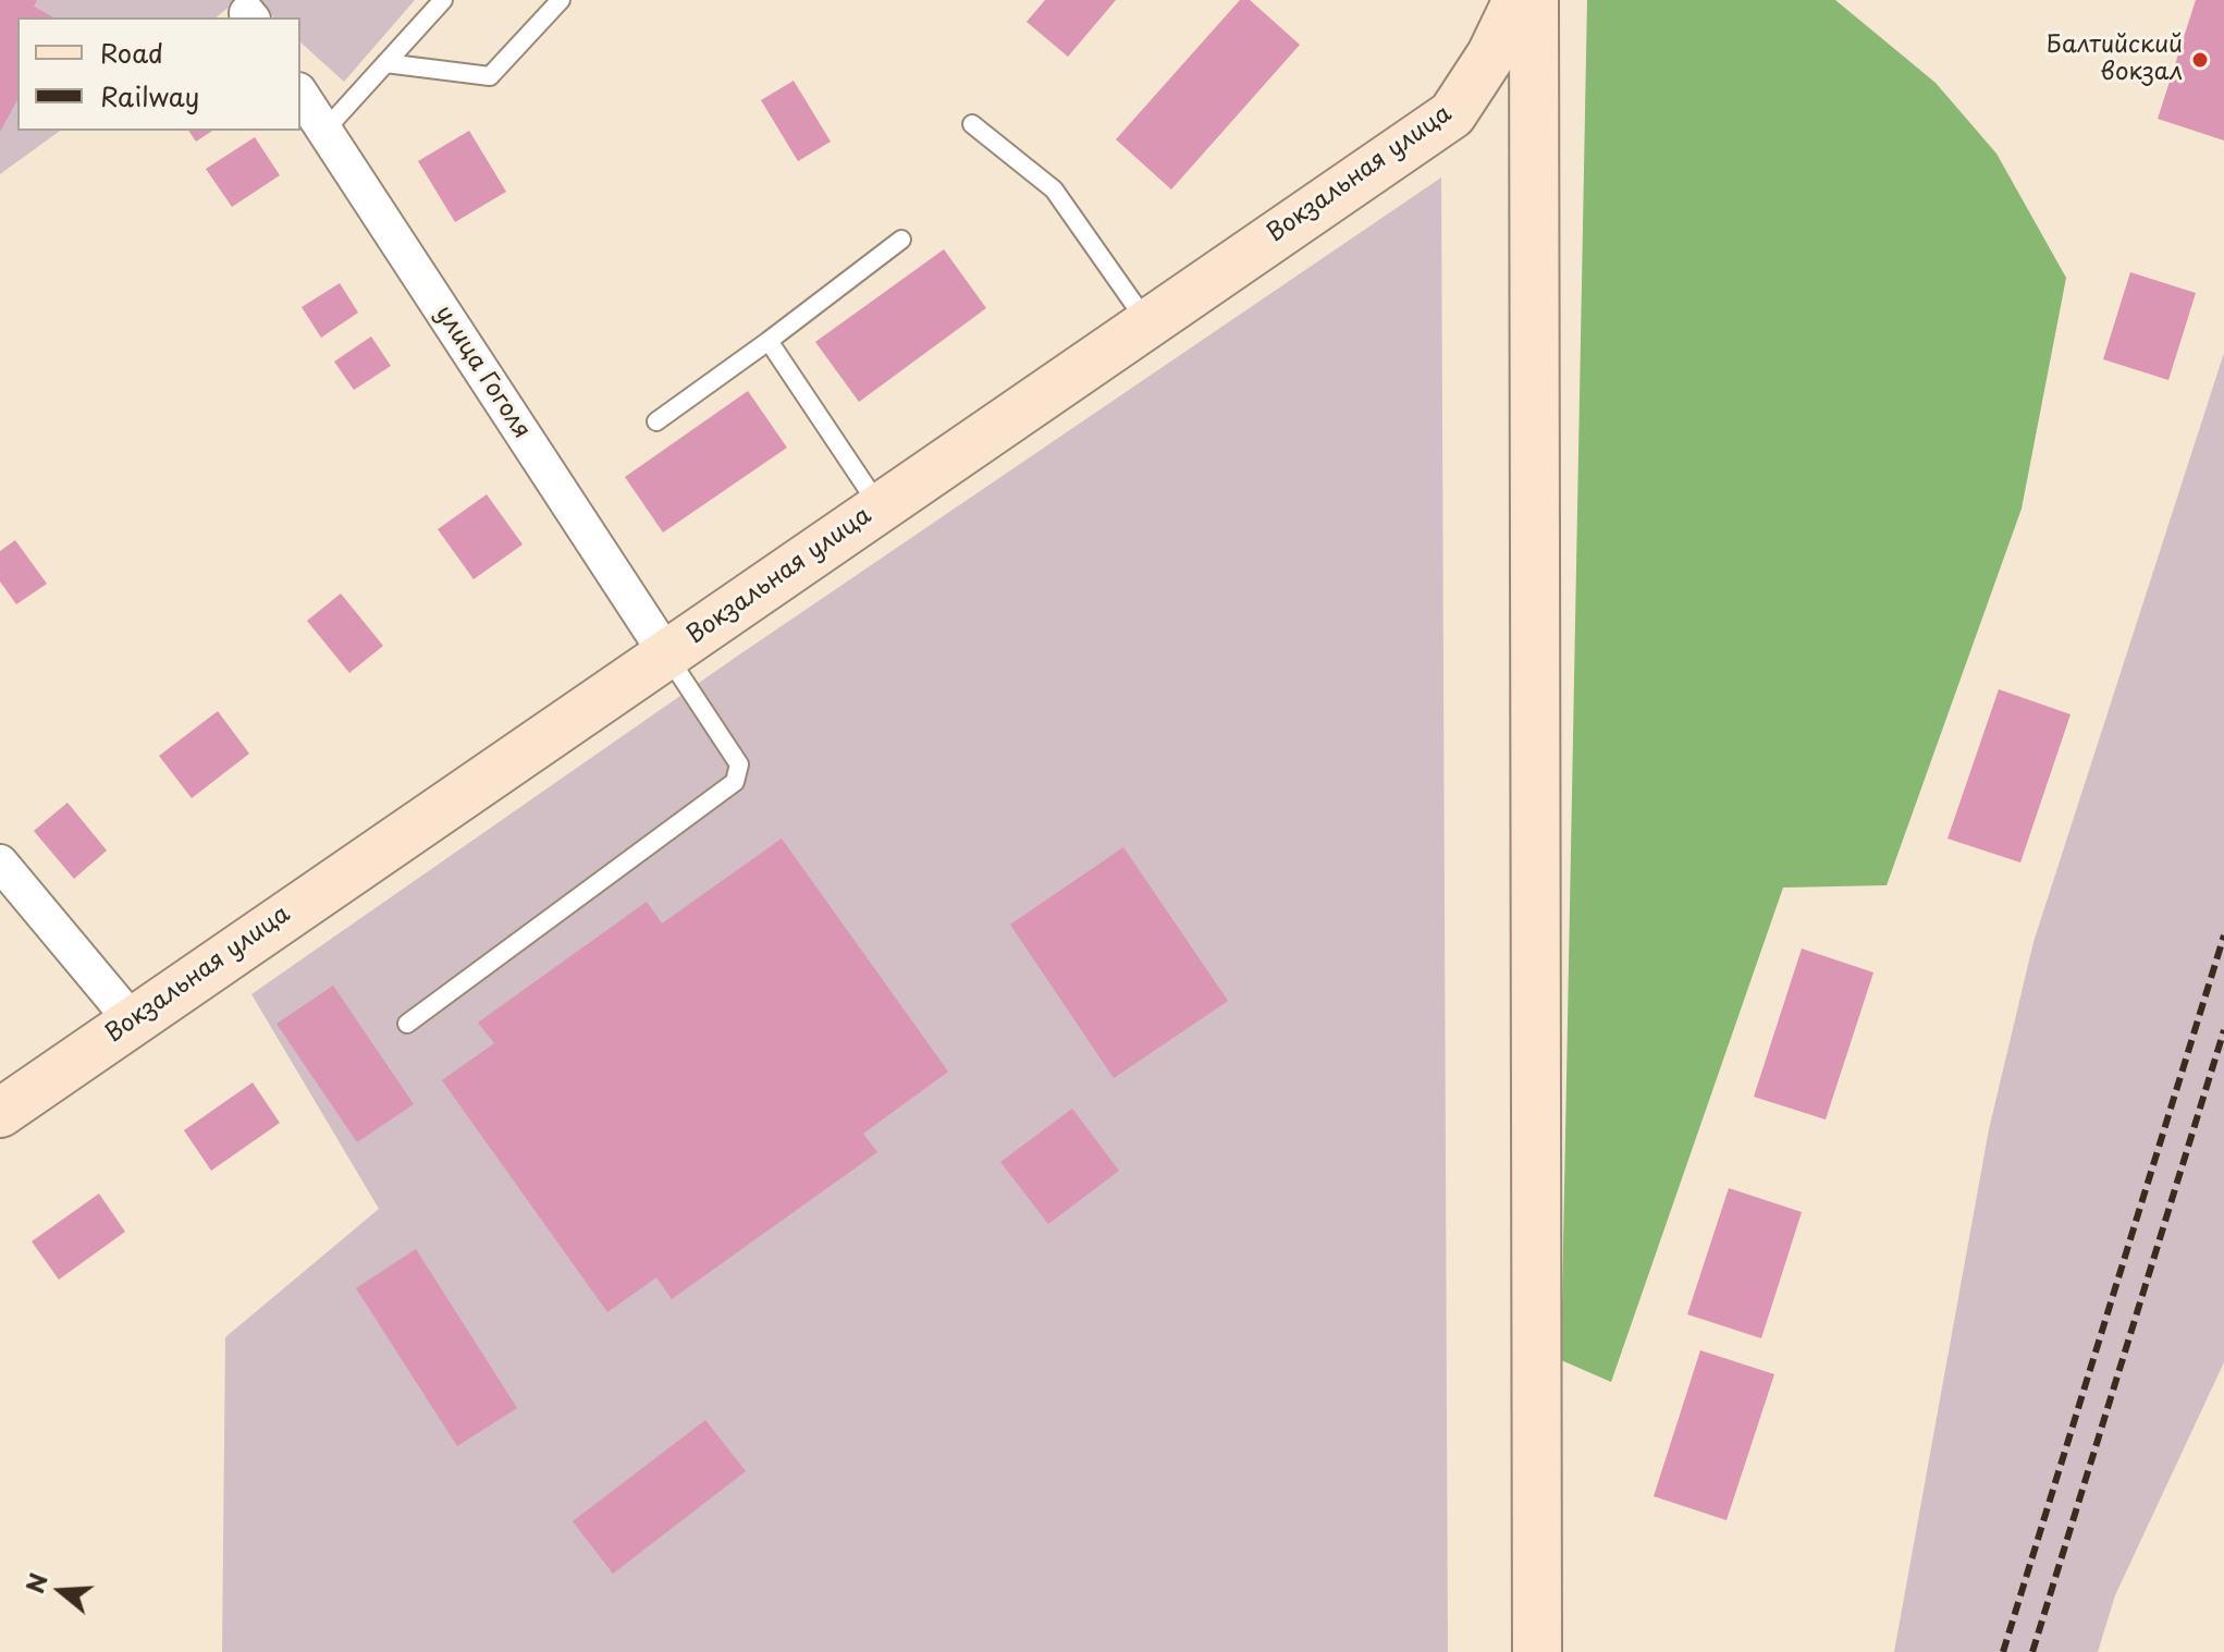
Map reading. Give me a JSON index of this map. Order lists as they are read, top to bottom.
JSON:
{
  "streets": {
    "street": ["Вокзальная улица", "улица Гоголя"]
  },
  "crossings": [
    ["Вокзальная улица", "улица Гоголя"]
  ],
  "places": ["Балтийский вокзал"],
  "legend": ["Road", "Railway"],
  "north": "left"
}
